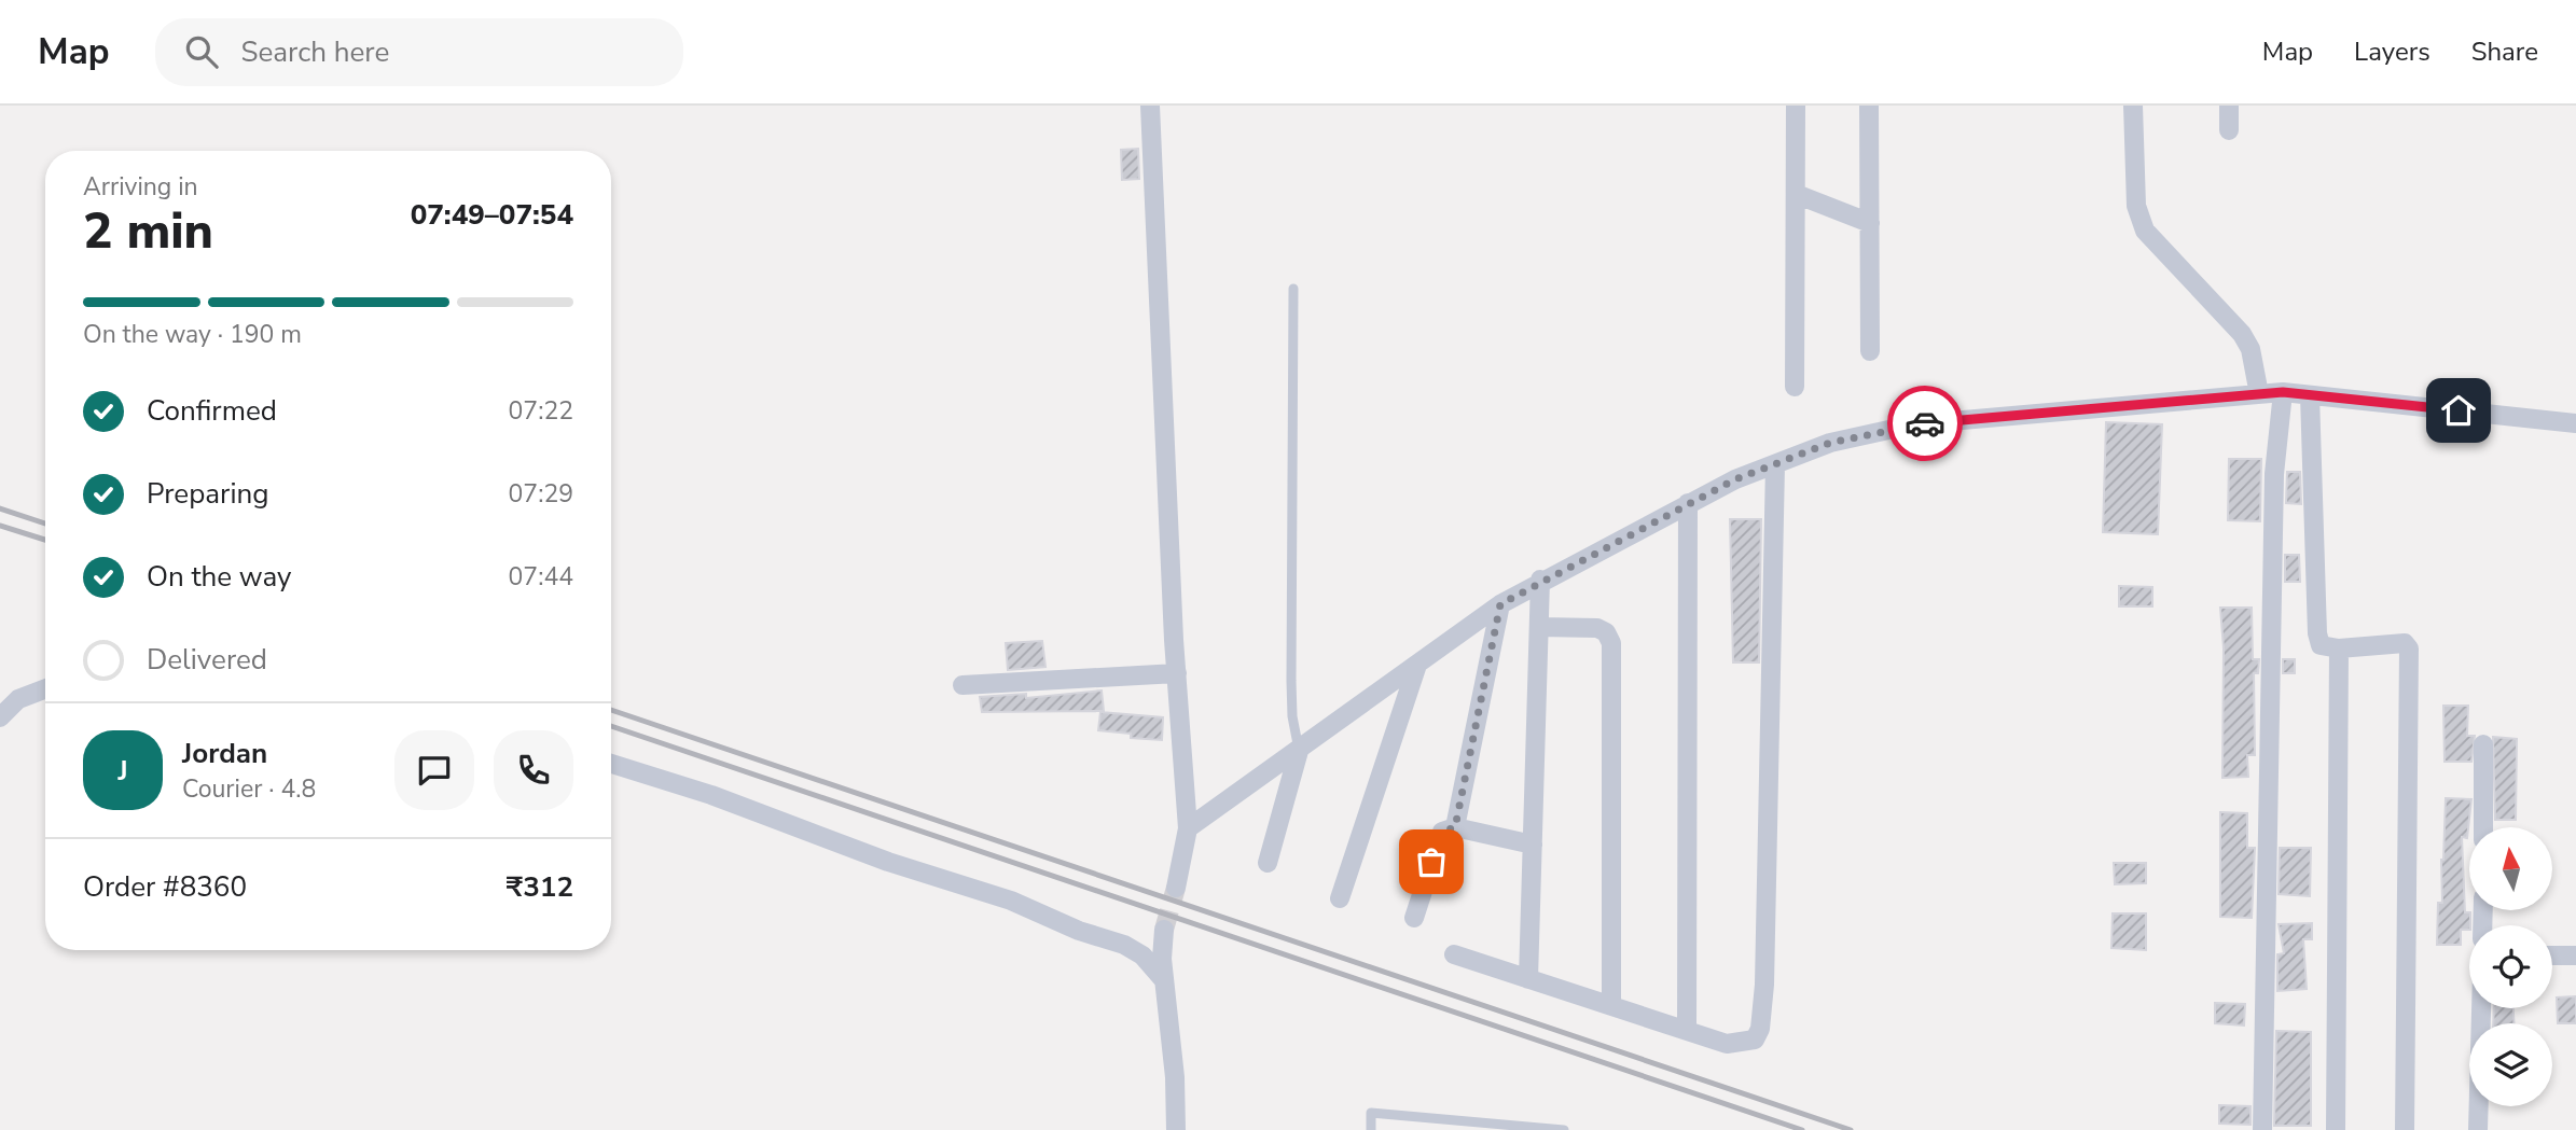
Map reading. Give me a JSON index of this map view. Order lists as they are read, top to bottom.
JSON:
{
  "north": "top",
  "page": {
    "header": "Map",
    "search": "Search here",
    "nav": ["Map", "Layers", "Share"],
    "heading": ["2 min", "Arriving in", "07:49–07:54"],
    "panel": [
      "Jordan",
      "Courier · 4.8",
      "Order #8360",
      "₹312"
    ],
    "bar": "On the way · 190 m",
    "list": [
      ["Confirmed", "07:22"],
      ["Preparing", "07:29"],
      ["On the way", "07:44"],
      "Delivered"
    ],
    "round": "J"
  }
}
